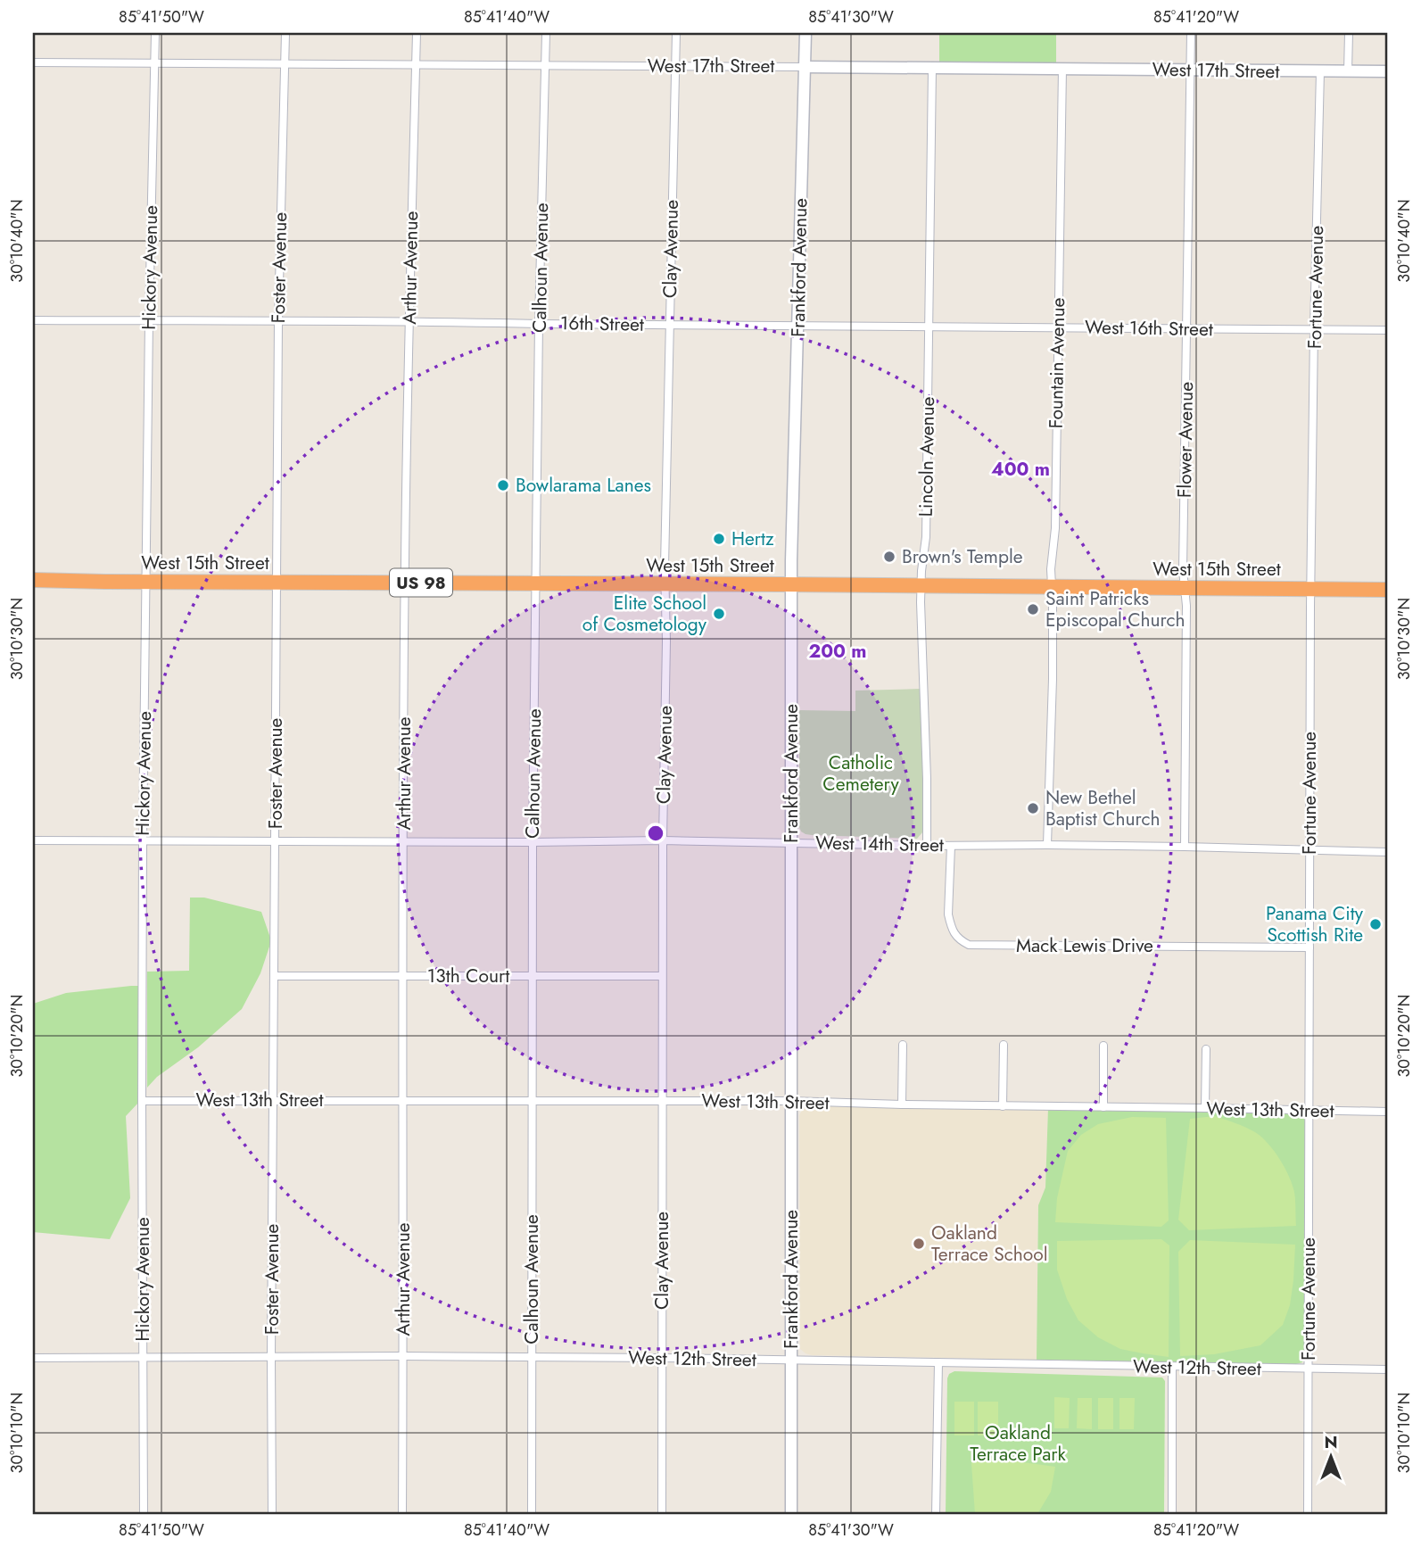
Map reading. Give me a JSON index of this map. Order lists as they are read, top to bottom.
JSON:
{
  "streets": {
    "highway": ["West 15th Street", "US 98"],
    "main road": ["West 17th Street", "Frankford Avenue"],
    "street": [
      "Clay Avenue",
      "Hickory Avenue",
      "Foster Avenue",
      "Arthur Avenue",
      "Calhoun Avenue",
      "Fortune Avenue",
      "16th Street",
      "West 16th Street",
      "Fountain Avenue",
      "Flower Avenue",
      "Lincoln Avenue",
      "West 14th Street",
      "Mack Lewis Drive",
      "13th Court",
      "West 13th Street",
      "West 12th Street"
    ]
  },
  "crossings": [
    ["West 17th Street", "Clay Avenue"],
    ["West 17th Street", "Hickory Avenue"],
    ["West 17th Street", "Foster Avenue"],
    ["West 17th Street", "Arthur Avenue"],
    ["West 17th Street", "Calhoun Avenue"],
    ["West 17th Street", "Frankford Avenue"],
    ["West 17th Street", "Fortune Avenue"],
    ["West 17th Street", "Fountain Avenue"],
    ["West 17th Street", "Flower Avenue"],
    ["West 17th Street", "Lincoln Avenue"],
    ["Clay Avenue", "16th Street"],
    ["Clay Avenue", "West 15th Street"],
    ["Clay Avenue", "West 14th Street"],
    ["Clay Avenue", "13th Court"],
    ["Clay Avenue", "West 13th Street"],
    ["Clay Avenue", "West 12th Street"],
    ["Hickory Avenue", "16th Street"],
    ["Hickory Avenue", "West 15th Street"],
    ["Hickory Avenue", "West 14th Street"],
    ["Hickory Avenue", "West 13th Street"],
    ["Hickory Avenue", "West 12th Street"],
    ["Foster Avenue", "16th Street"],
    ["Foster Avenue", "West 15th Street"],
    ["Foster Avenue", "West 14th Street"],
    ["Foster Avenue", "13th Court"],
    ["Foster Avenue", "West 13th Street"],
    ["Foster Avenue", "West 12th Street"],
    ["Arthur Avenue", "16th Street"],
    ["Arthur Avenue", "West 15th Street"],
    ["Arthur Avenue", "West 14th Street"],
    ["Arthur Avenue", "13th Court"],
    ["Arthur Avenue", "West 13th Street"],
    ["Arthur Avenue", "West 12th Street"],
    ["Calhoun Avenue", "16th Street"],
    ["Calhoun Avenue", "West 15th Street"],
    ["Calhoun Avenue", "West 14th Street"],
    ["Calhoun Avenue", "13th Court"],
    ["Calhoun Avenue", "West 13th Street"],
    ["Calhoun Avenue", "West 12th Street"],
    ["Frankford Avenue", "16th Street"],
    ["Frankford Avenue", "West 16th Street"],
    ["Frankford Avenue", "West 15th Street"],
    ["Frankford Avenue", "West 14th Street"],
    ["Frankford Avenue", "West 13th Street"],
    ["Frankford Avenue", "West 12th Street"],
    ["Fortune Avenue", "West 16th Street"],
    ["Fortune Avenue", "West 15th Street"],
    ["Fortune Avenue", "West 14th Street"],
    ["Fortune Avenue", "Mack Lewis Drive"],
    ["Fortune Avenue", "West 13th Street"],
    ["Fortune Avenue", "West 12th Street"],
    ["16th Street", "West 16th Street"],
    ["West 16th Street", "Fountain Avenue"],
    ["West 16th Street", "Flower Avenue"],
    ["West 16th Street", "Lincoln Avenue"],
    ["Fountain Avenue", "West 15th Street"],
    ["Fountain Avenue", "West 14th Street"],
    ["Flower Avenue", "West 15th Street"],
    ["Flower Avenue", "West 14th Street"],
    ["Lincoln Avenue", "West 15th Street"],
    ["Lincoln Avenue", "West 14th Street"],
    ["West 14th Street", "Mack Lewis Drive"]
  ],
  "parks": ["Catholic Cemetery", "Oakland Terrace Park"],
  "places": [
    "Bowlarama Lanes",
    "Hertz",
    "Brown's Temple",
    "Saint Patricks Episcopal Church",
    "Elite School of Cosmetology",
    "New Bethel Baptist Church",
    "Panama City Scottish Rite",
    "Oakland Terrace School"
  ],
  "north": "top",
  "coordinates": [
    "85°41'50\"W",
    "85°41'40\"W",
    "85°41'30\"W",
    "85°41'20\"W",
    "30°10'40\"N",
    "30°10'30\"N",
    "30°10'20\"N",
    "30°10'10\"N"
  ],
  "rings": ["400 m", "200 m"]
}
